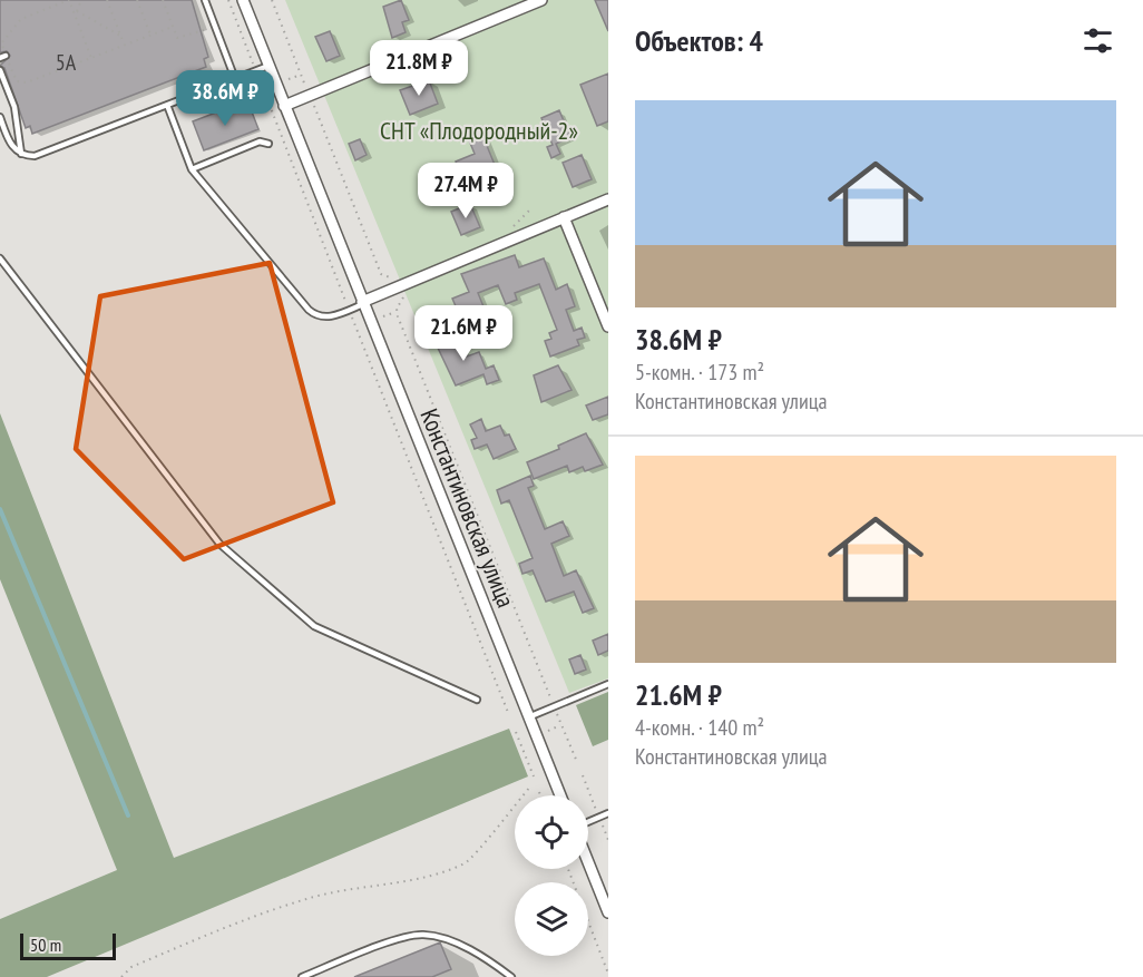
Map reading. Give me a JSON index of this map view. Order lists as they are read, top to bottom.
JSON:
{
  "streets": {
    "street": ["Константиновская улица"]
  },
  "parks": ["СНТ «Плодородный-2»"],
  "house_numbers": ["5А"],
  "scale_bar": "50 m",
  "page": {
    "heading": "Объектов: 4",
    "price": [
      "21.8M ₽",
      "38.6M ₽",
      "27.4M ₽",
      "21.6M ₽"
    ],
    "list": [
      {
        "name": "38.6M ₽",
        "note": "5-комн. · 173 m² · Константиновская улица"
      },
      {
        "name": "21.6M ₽",
        "note": "4-комн. · 140 m² · Константиновская улица"
      }
    ],
    "scale": "50 m"
  }
}
